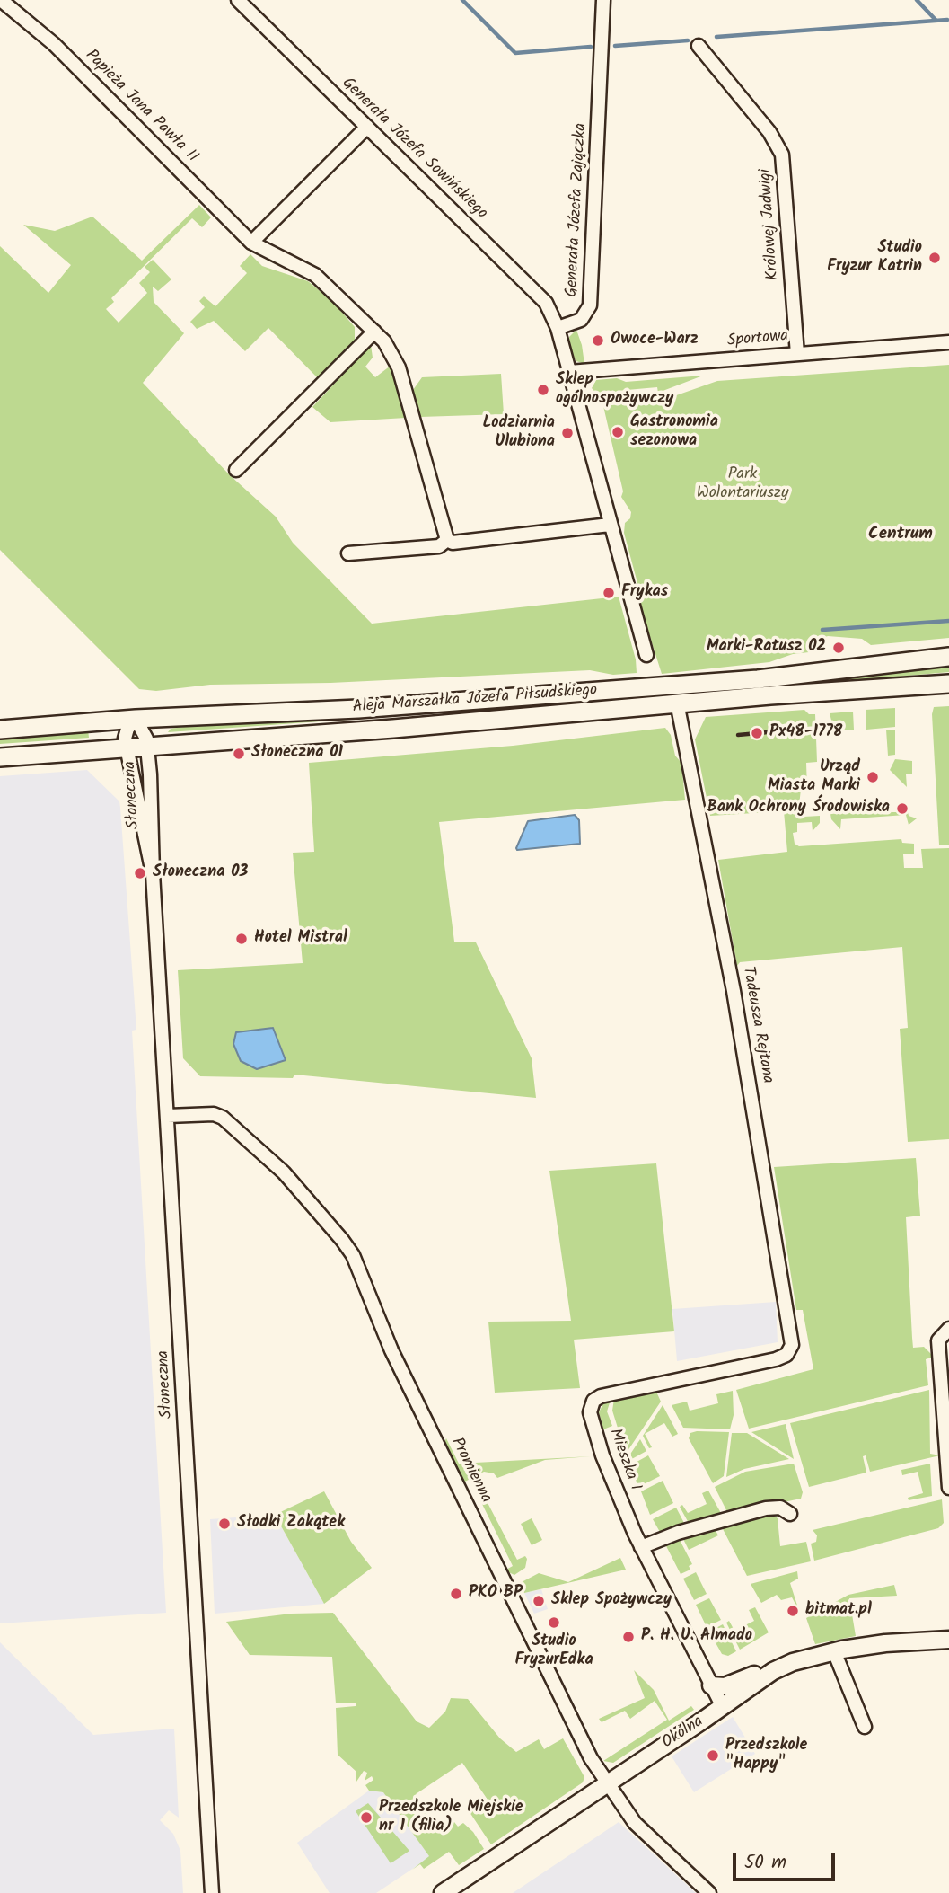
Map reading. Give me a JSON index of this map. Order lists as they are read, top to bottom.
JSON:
{
  "streets": {
    "main road": ["Aleja Marszałka Józefa Piłsudskiego"],
    "street": [
      "Papieża Jana Pawła II",
      "Generała Józefa Sowińskiego",
      "Generała Józefa Zajączka",
      "Królowej Jadwigi",
      "Sportowa",
      "Słoneczna",
      "Tadeusza Rejtana",
      "Mieszka I",
      "Promienna",
      "Okólna"
    ]
  },
  "crossings": [
    ["Generała Józefa Sowińskiego", "Generała Józefa Zajączka"],
    ["Królowej Jadwigi", "Sportowa"],
    ["Aleja Marszałka Józefa Piłsudskiego", "Słoneczna"],
    ["Aleja Marszałka Józefa Piłsudskiego", "Tadeusza Rejtana"],
    ["Słoneczna", "Promienna"],
    ["Tadeusza Rejtana", "Mieszka I"],
    ["Mieszka I", "Okólna"],
    ["Promienna", "Okólna"]
  ],
  "districts": ["Centrum"],
  "parks": ["Park Wolontariuszy"],
  "places": [
    "Studio Fryzur Katrin",
    "Owoce-Warz",
    "Sklep ogólnospożywczy",
    "Gastronomia sezonowa",
    "Lodziarnia Ulubiona",
    "Frykas",
    "Marki-Ratusz 02",
    "Px48-1778",
    "Słoneczna 01",
    "Urząd Miasta Marki",
    "Bank Ochrony Środowiska",
    "Słoneczna 03",
    "Hotel Mistral",
    "Słodki Zakątek",
    "PKO BP",
    "Sklep Spożywczy",
    "bitmat.pl",
    "Studio FryzurEdka",
    "P. H. U. Almado",
    "Przedszkole \"Happy\"",
    "Przedszkole Miejskie nr 1 (filia)"
  ],
  "scale_bar": "50 m"
}
